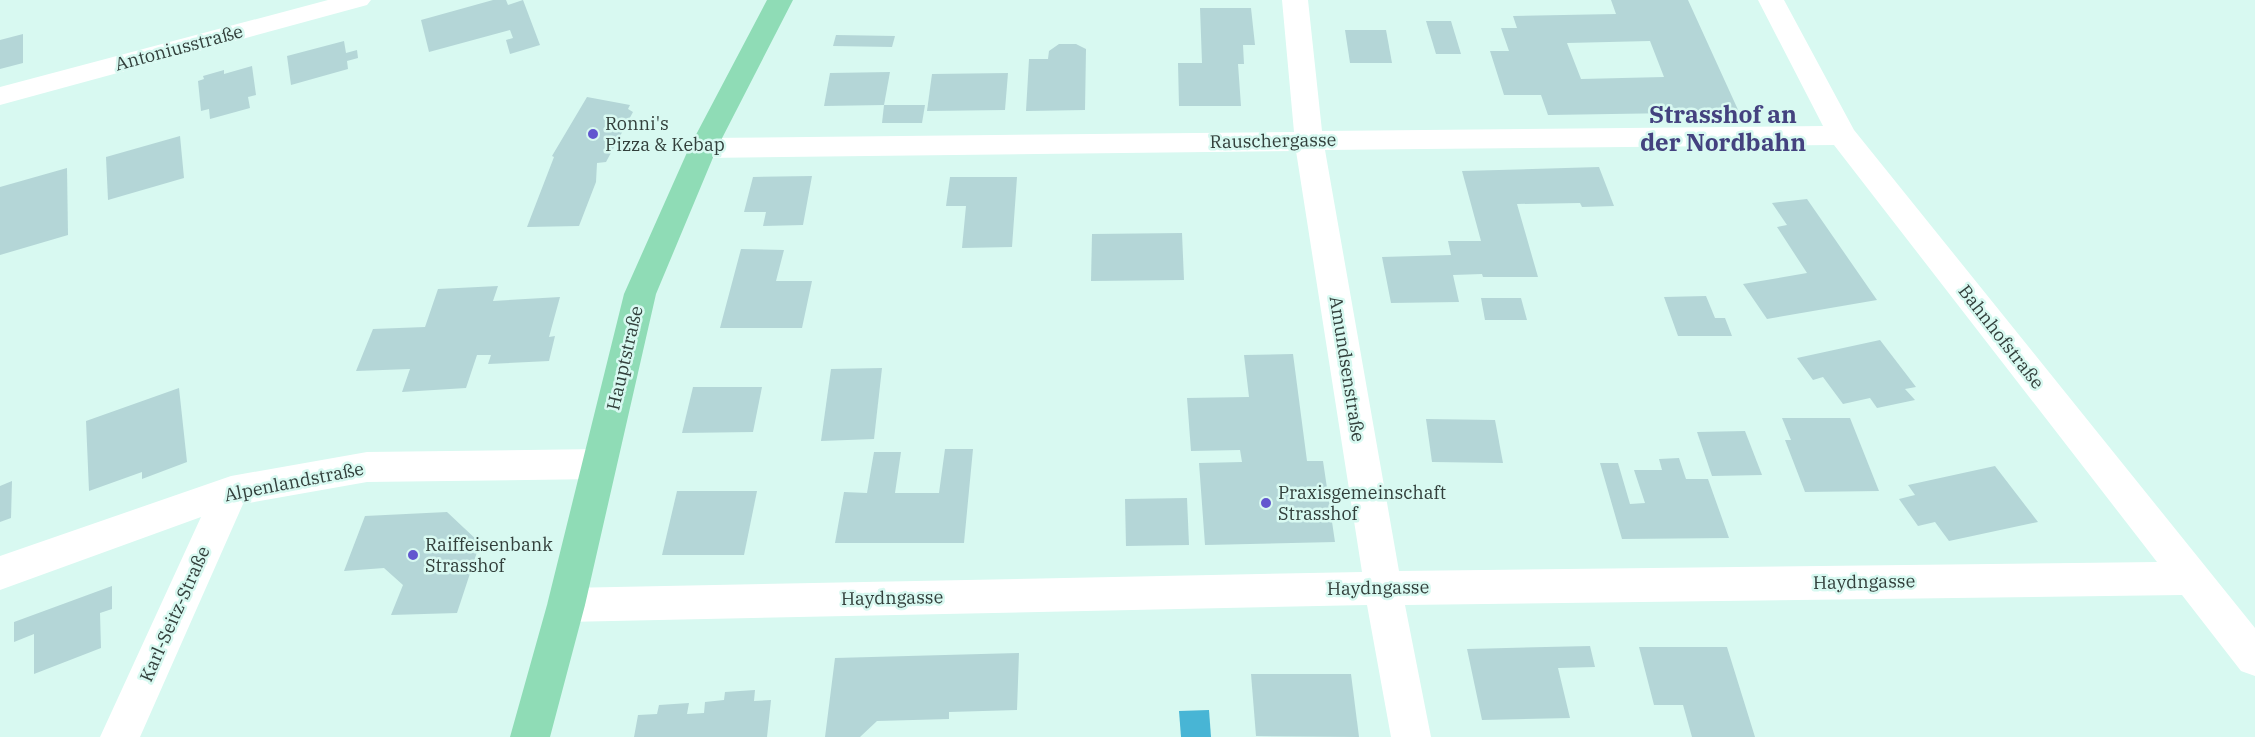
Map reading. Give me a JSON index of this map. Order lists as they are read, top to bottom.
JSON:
{
  "streets": {
    "main road": ["Hauptstraße"],
    "street": [
      "Antoniusstraße",
      "Rauschergasse",
      "Bahnhofstraße",
      "Amundsenstraße",
      "Alpenlandstraße",
      "Haydngasse",
      "Karl-Seitz-Straße"
    ]
  },
  "crossings": [
    ["Rauschergasse", "Bahnhofstraße"],
    ["Rauschergasse", "Hauptstraße"],
    ["Rauschergasse", "Amundsenstraße"],
    ["Bahnhofstraße", "Haydngasse"],
    ["Hauptstraße", "Alpenlandstraße"],
    ["Hauptstraße", "Haydngasse"],
    ["Amundsenstraße", "Haydngasse"],
    ["Alpenlandstraße", "Karl-Seitz-Straße"]
  ],
  "districts": ["Strasshof an der Nordbahn"],
  "places": ["Ronni's Pizza & Kebap", "Praxisgemeinschaft Strasshof", "Raiffeisenbank Strasshof"]
}
